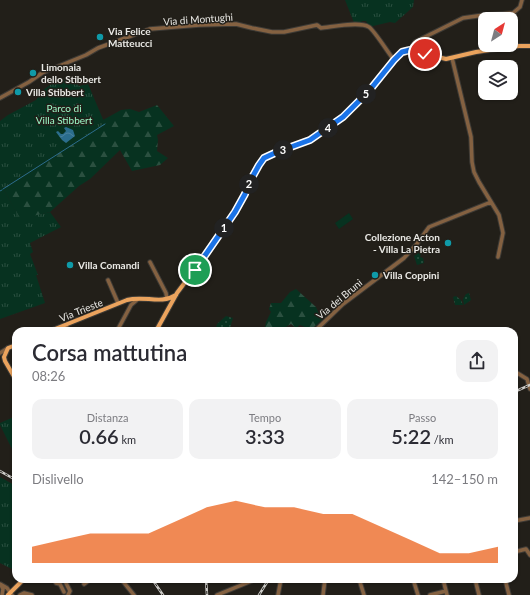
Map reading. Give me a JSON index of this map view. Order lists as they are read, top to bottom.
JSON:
{
  "streets": {
    "main road": ["Via Trieste"],
    "street": ["Via di Montughi", "Via dei Bruni"]
  },
  "parks": ["Parco di Villa Stibbert"],
  "places": [
    "Via Felice Matteucci",
    "Limonaia dello Stibbert",
    "Villa Stibbert",
    "Collezione Acton - Villa La Pietra",
    "Villa Comandi",
    "Villa Coppini"
  ],
  "north": "top right",
  "page": {
    "pins": [
      "5",
      "4",
      "3",
      "2",
      "1"
    ],
    "heading": ["Corsa mattutina", "08:26"],
    "stats": [
      ["Distanza", "0.66 km"],
      ["Tempo", "3:33"],
      ["Passo", "5:22 /km"]
    ],
    "chart": ["Dislivello", "142–150 m"]
  }
}
